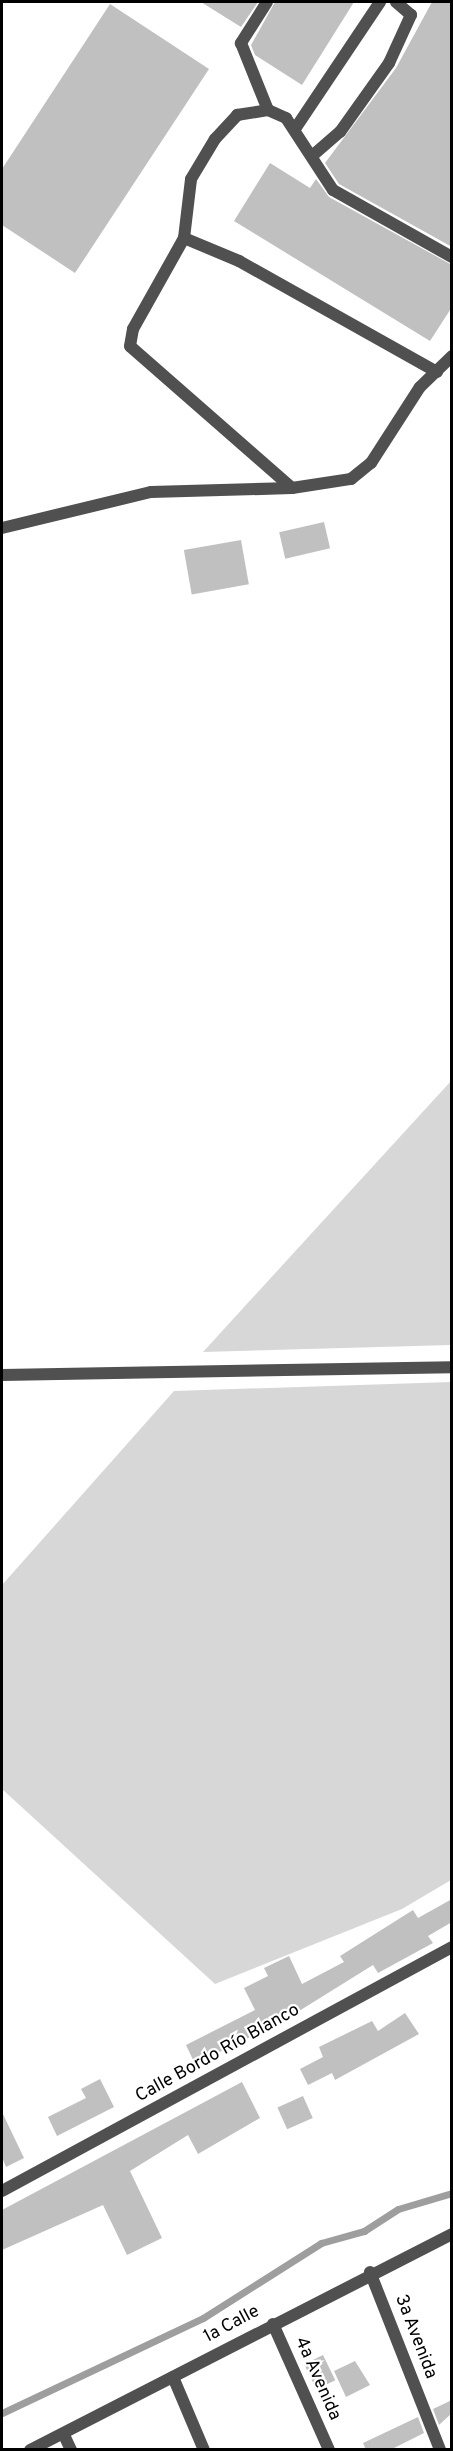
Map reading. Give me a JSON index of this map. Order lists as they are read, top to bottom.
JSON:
{
  "streets": {
    "street": [
      "Calle Bordo Río Blanco",
      "1a Calle",
      "3a Avenida",
      "4a Avenida"
    ]
  },
  "crossings": [
    ["1a Calle", "3a Avenida"],
    ["1a Calle", "4a Avenida"]
  ]
}
